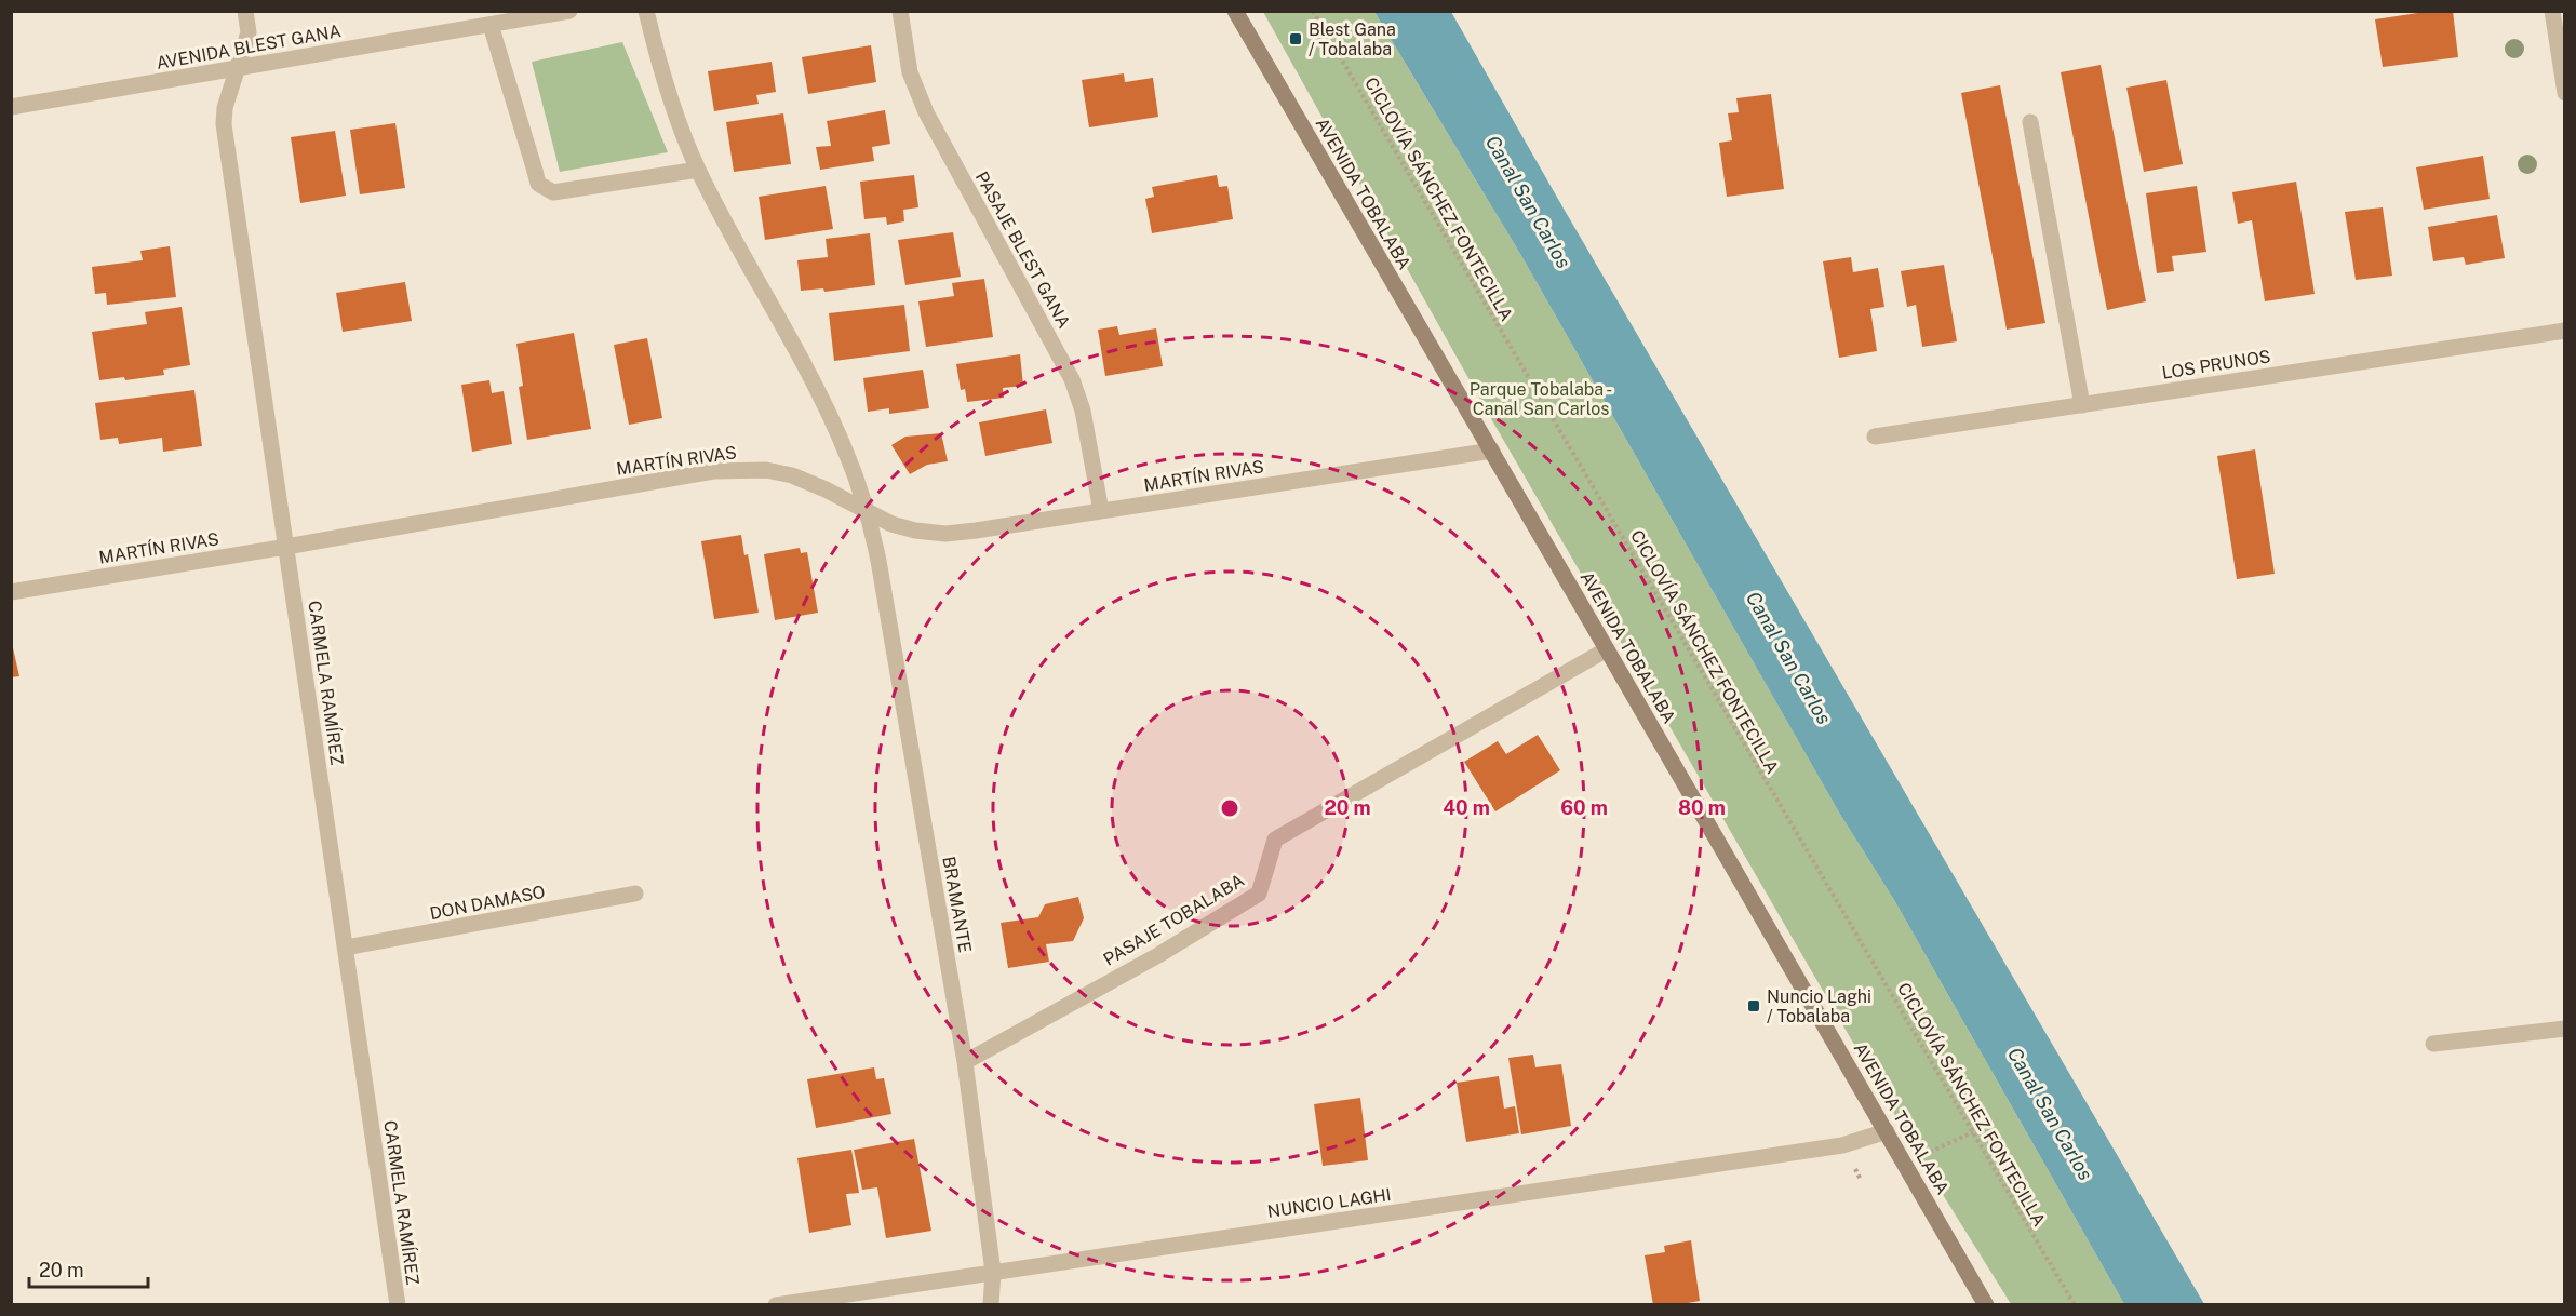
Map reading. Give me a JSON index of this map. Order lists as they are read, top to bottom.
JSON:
{
  "streets": {
    "main road": ["AVENIDA TOBALABA"],
    "street": [
      "AVENIDA BLEST GANA",
      "PASAJE BLEST GANA",
      "LOS PRUNOS",
      "MARTÍN RIVAS",
      "CARMELA RAMÍREZ",
      "DON DAMASO",
      "BRAMANTE",
      "PASAJE TOBALABA",
      "NUNCIO LAGHI"
    ],
    "path": ["CICLOVÍA SÁNCHEZ FONTECILLA"]
  },
  "crossings": [
    ["AVENIDA BLEST GANA", "CARMELA RAMÍREZ"],
    ["AVENIDA TOBALABA", "MARTÍN RIVAS"],
    ["AVENIDA TOBALABA", "PASAJE TOBALABA"],
    ["AVENIDA TOBALABA", "NUNCIO LAGHI"],
    ["PASAJE BLEST GANA", "MARTÍN RIVAS"],
    ["MARTÍN RIVAS", "CARMELA RAMÍREZ"],
    ["MARTÍN RIVAS", "BRAMANTE"],
    ["CARMELA RAMÍREZ", "DON DAMASO"],
    ["BRAMANTE", "PASAJE TOBALABA"],
    ["BRAMANTE", "NUNCIO LAGHI"]
  ],
  "water": ["Canal San Carlos"],
  "parks": ["Parque Tobalaba - Canal San Carlos"],
  "places": {
    "transit": ["Blest Gana / Tobalaba", "Nuncio Laghi / Tobalaba"]
  },
  "scale_bar": "20 m",
  "rings": [
    "20 m",
    "40 m",
    "60 m",
    "80 m"
  ]
}
